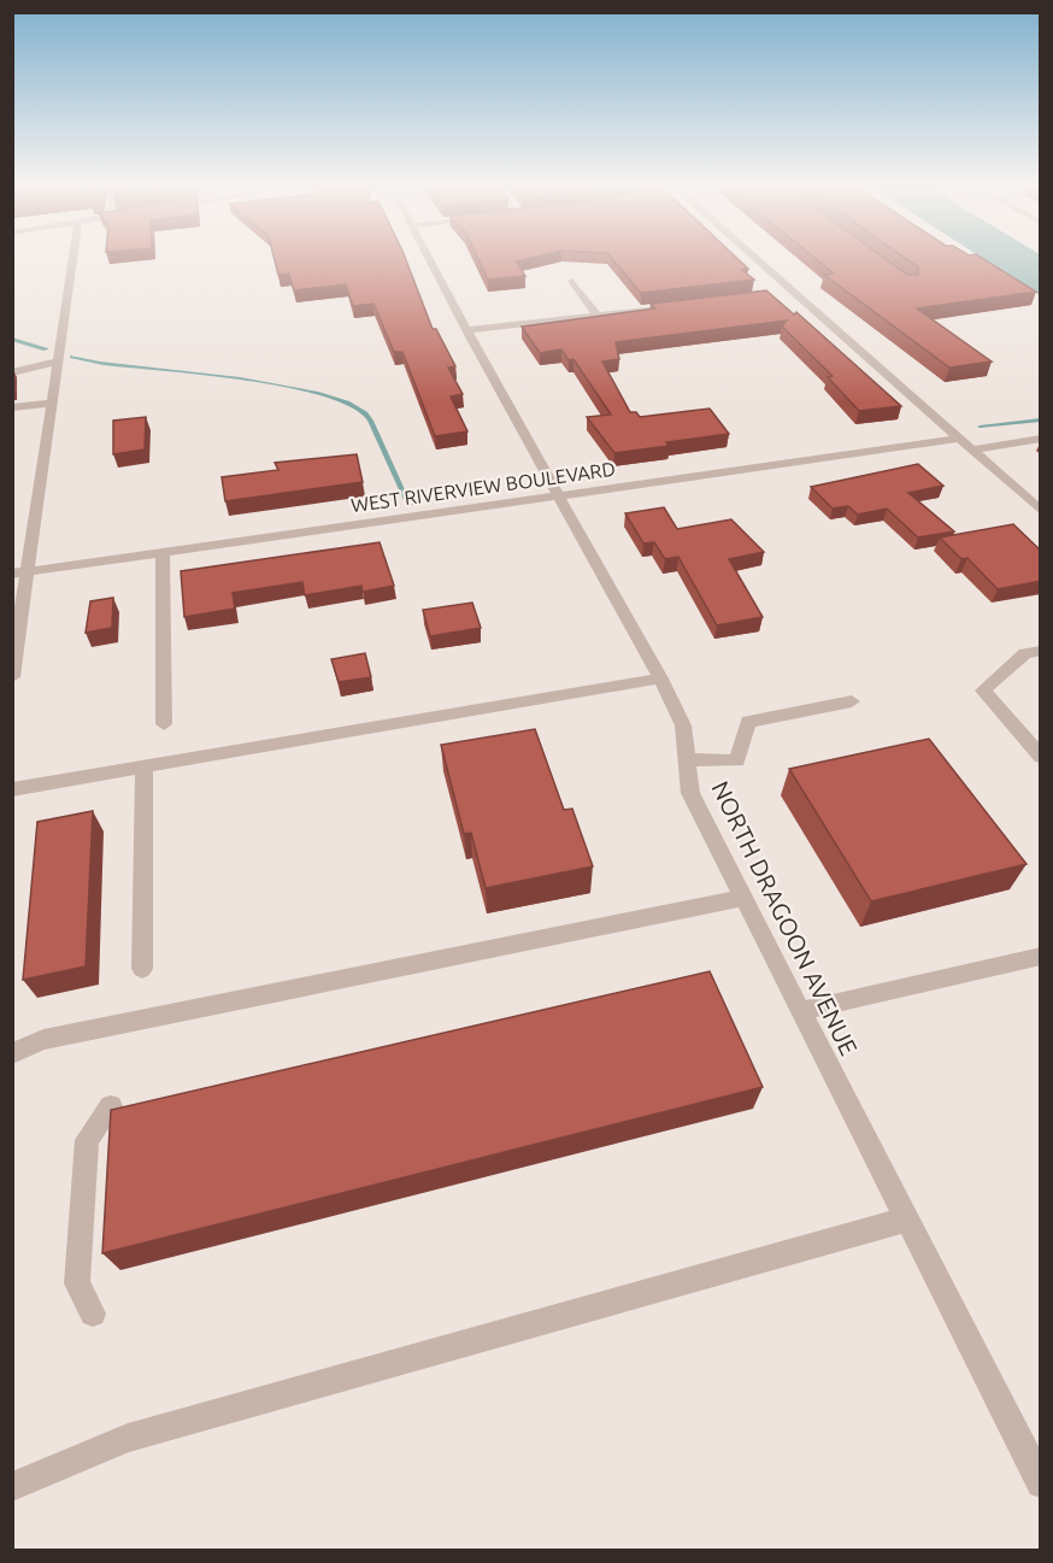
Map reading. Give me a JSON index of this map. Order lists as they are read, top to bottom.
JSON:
{
  "streets": {
    "street": ["WEST RIVERVIEW BOULEVARD", "NORTH DRAGOON AVENUE"]
  },
  "crossings": [
    ["WEST RIVERVIEW BOULEVARD", "NORTH DRAGOON AVENUE"]
  ]
}
